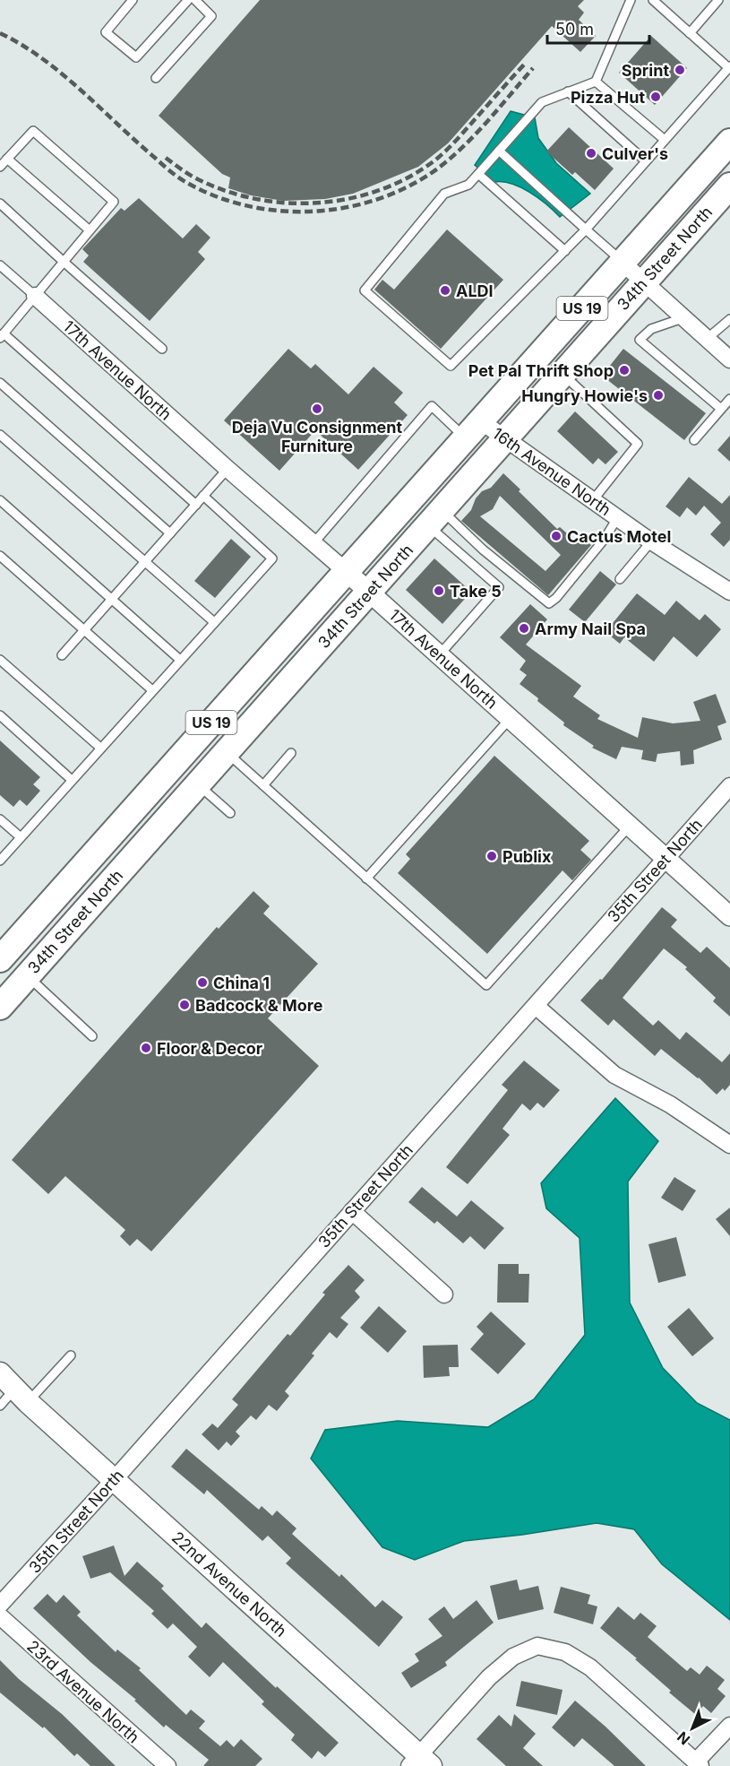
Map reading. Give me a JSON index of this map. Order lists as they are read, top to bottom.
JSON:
{
  "streets": {
    "highway": ["34th Street North", "US 19"],
    "main road": ["22nd Avenue North"],
    "street": [
      "17th Avenue North",
      "16th Avenue North",
      "35th Street North",
      "23rd Avenue North"
    ]
  },
  "crossings": [
    ["34th Street North", "17th Avenue North"],
    ["34th Street North", "16th Avenue North"],
    ["17th Avenue North", "35th Street North"],
    ["35th Street North", "22nd Avenue North"]
  ],
  "places": [
    "Sprint",
    "Pizza Hut",
    "Culver's",
    "ALDI",
    "Pet Pal Thrift Shop",
    "Hungry Howie's",
    "Deja Vu Consignment Furniture",
    "Cactus Motel",
    "Take 5",
    "Army Nail Spa",
    "Publix",
    "China 1",
    "Badcock & More",
    "Floor & Decor"
  ],
  "scale_bar": "50 m",
  "north": "bottom left"
}
